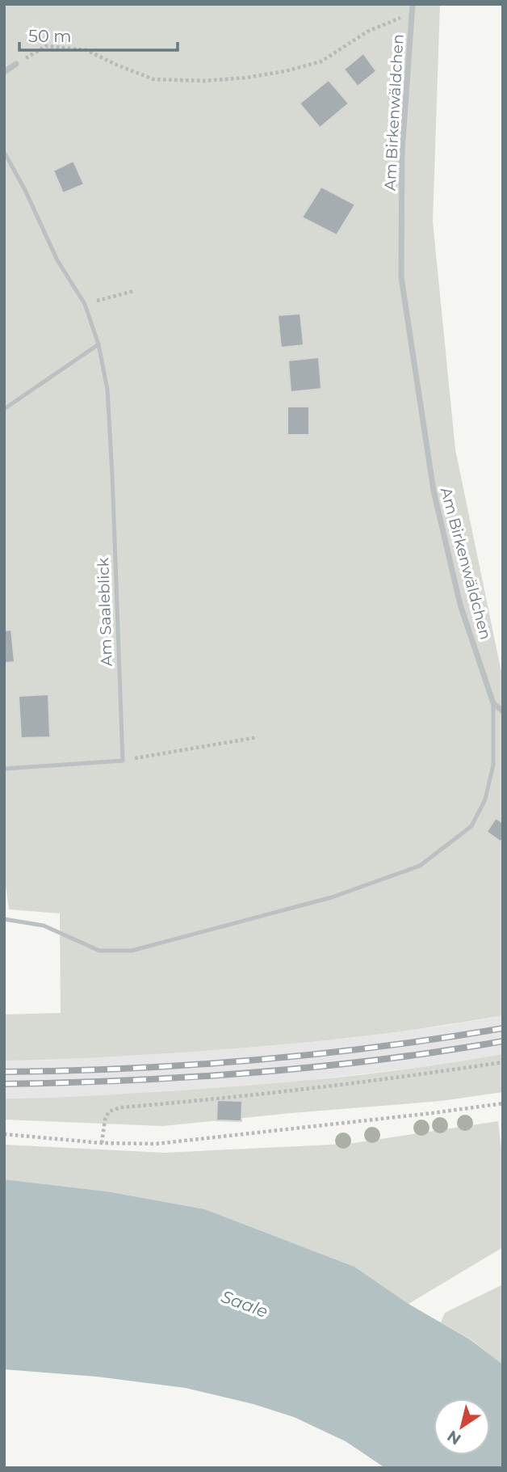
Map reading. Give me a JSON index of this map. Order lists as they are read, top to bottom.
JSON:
{
  "streets": {
    "street": ["Am Birkenwäldchen"],
    "lane": ["Am Saaleblick"]
  },
  "water": ["Saale"],
  "scale_bar": "50 m",
  "north": "bottom left"
}
